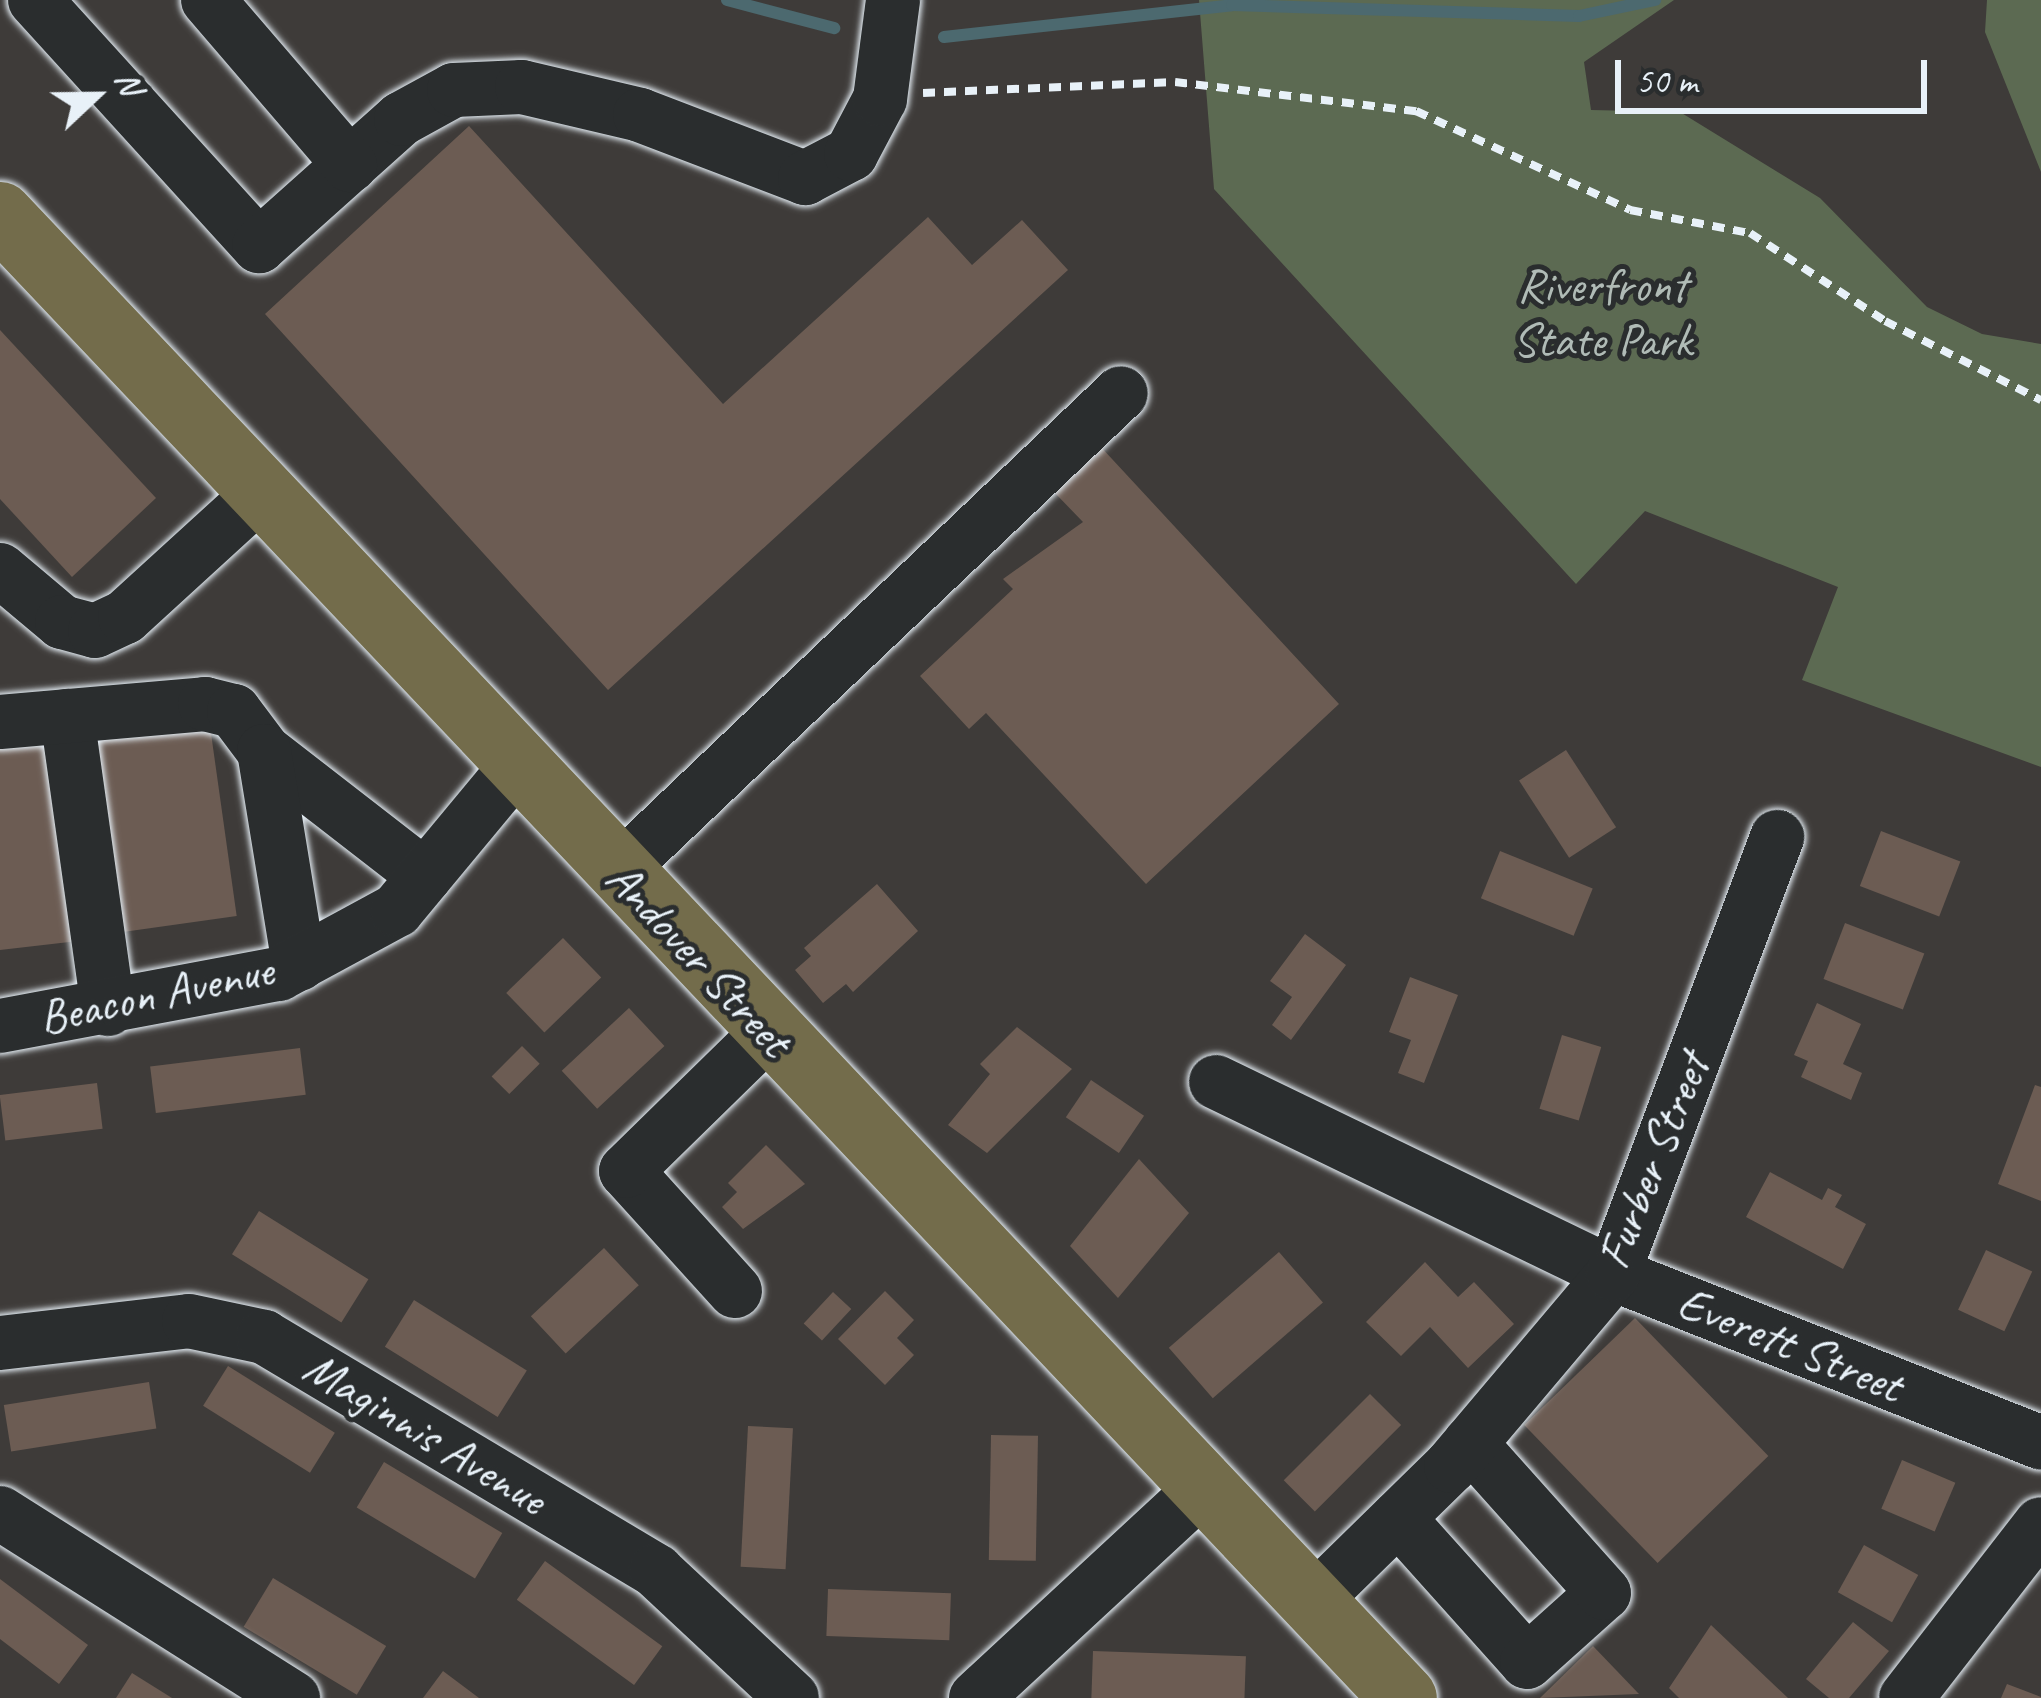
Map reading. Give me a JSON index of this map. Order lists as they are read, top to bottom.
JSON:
{
  "streets": {
    "main road": ["Andover Street"],
    "street": [
      "Beacon Avenue",
      "Furber Street",
      "Everett Street",
      "Maginnis Avenue"
    ]
  },
  "crossings": [
    ["Andover Street", "Beacon Avenue"],
    ["Andover Street", "Furber Street"],
    ["Furber Street", "Everett Street"]
  ],
  "parks": ["Riverfront State Park"],
  "scale_bar": "50 m",
  "north": "right"
}
